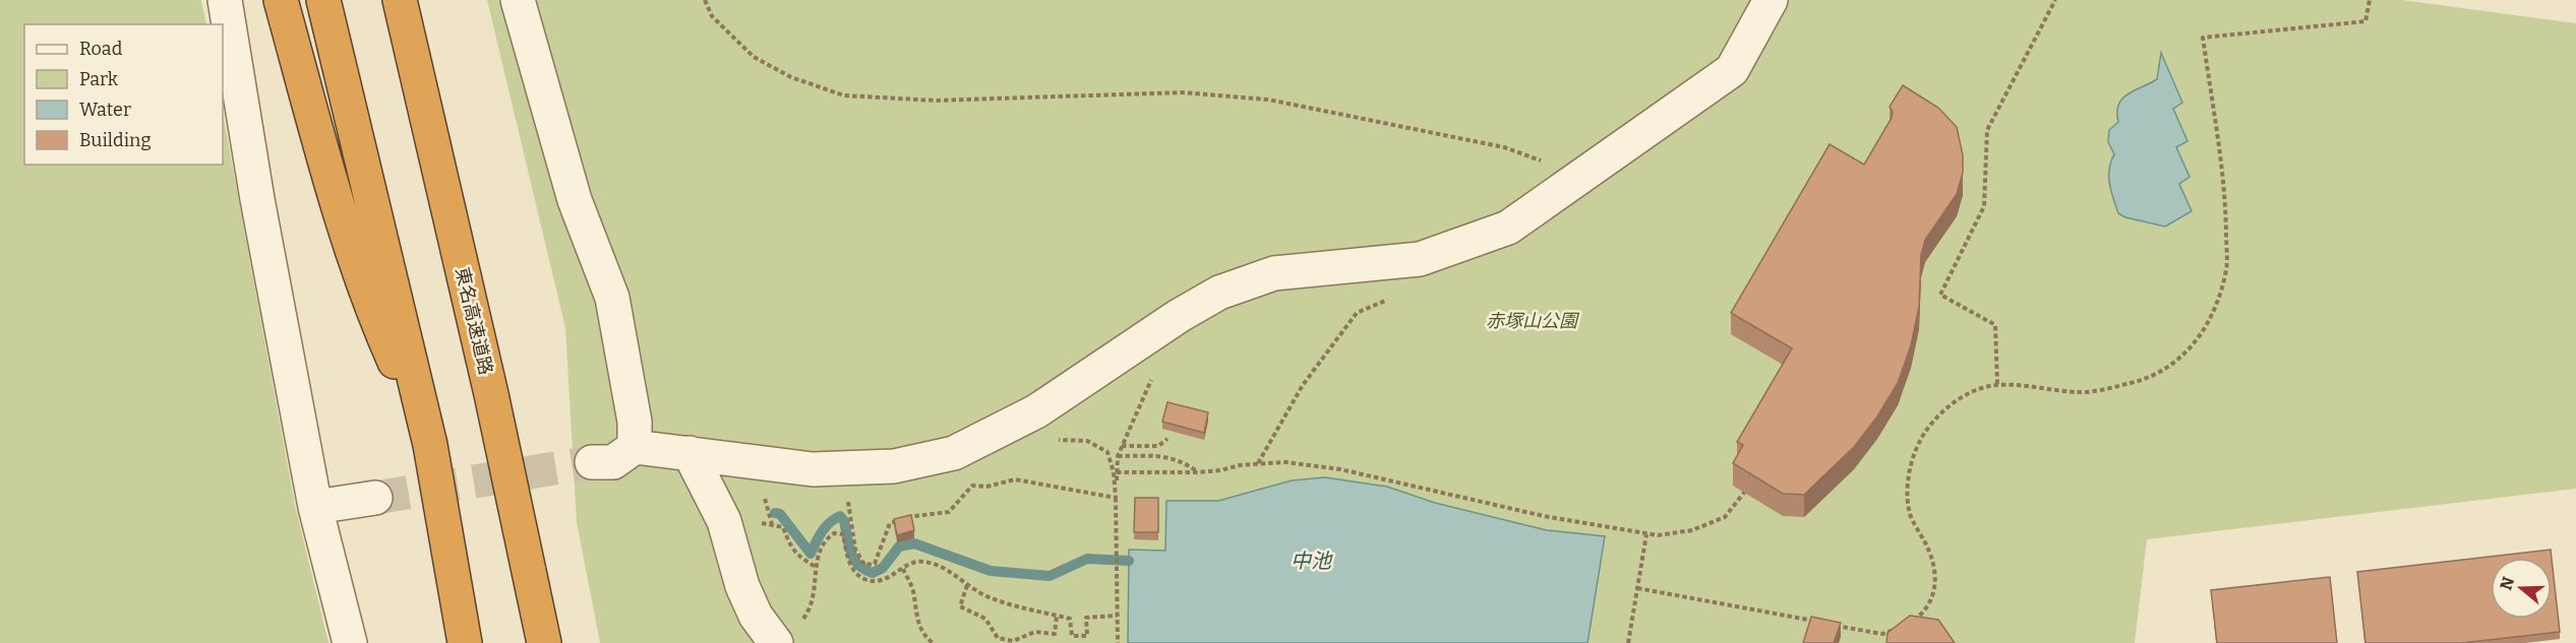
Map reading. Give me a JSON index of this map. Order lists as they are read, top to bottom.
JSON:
{
  "streets": {
    "highway": ["東名高速道路"]
  },
  "water": ["中池"],
  "parks": ["赤塚山公園"],
  "legend": [
    "Road",
    "Park",
    "Water",
    "Building"
  ],
  "north": "left"
}
